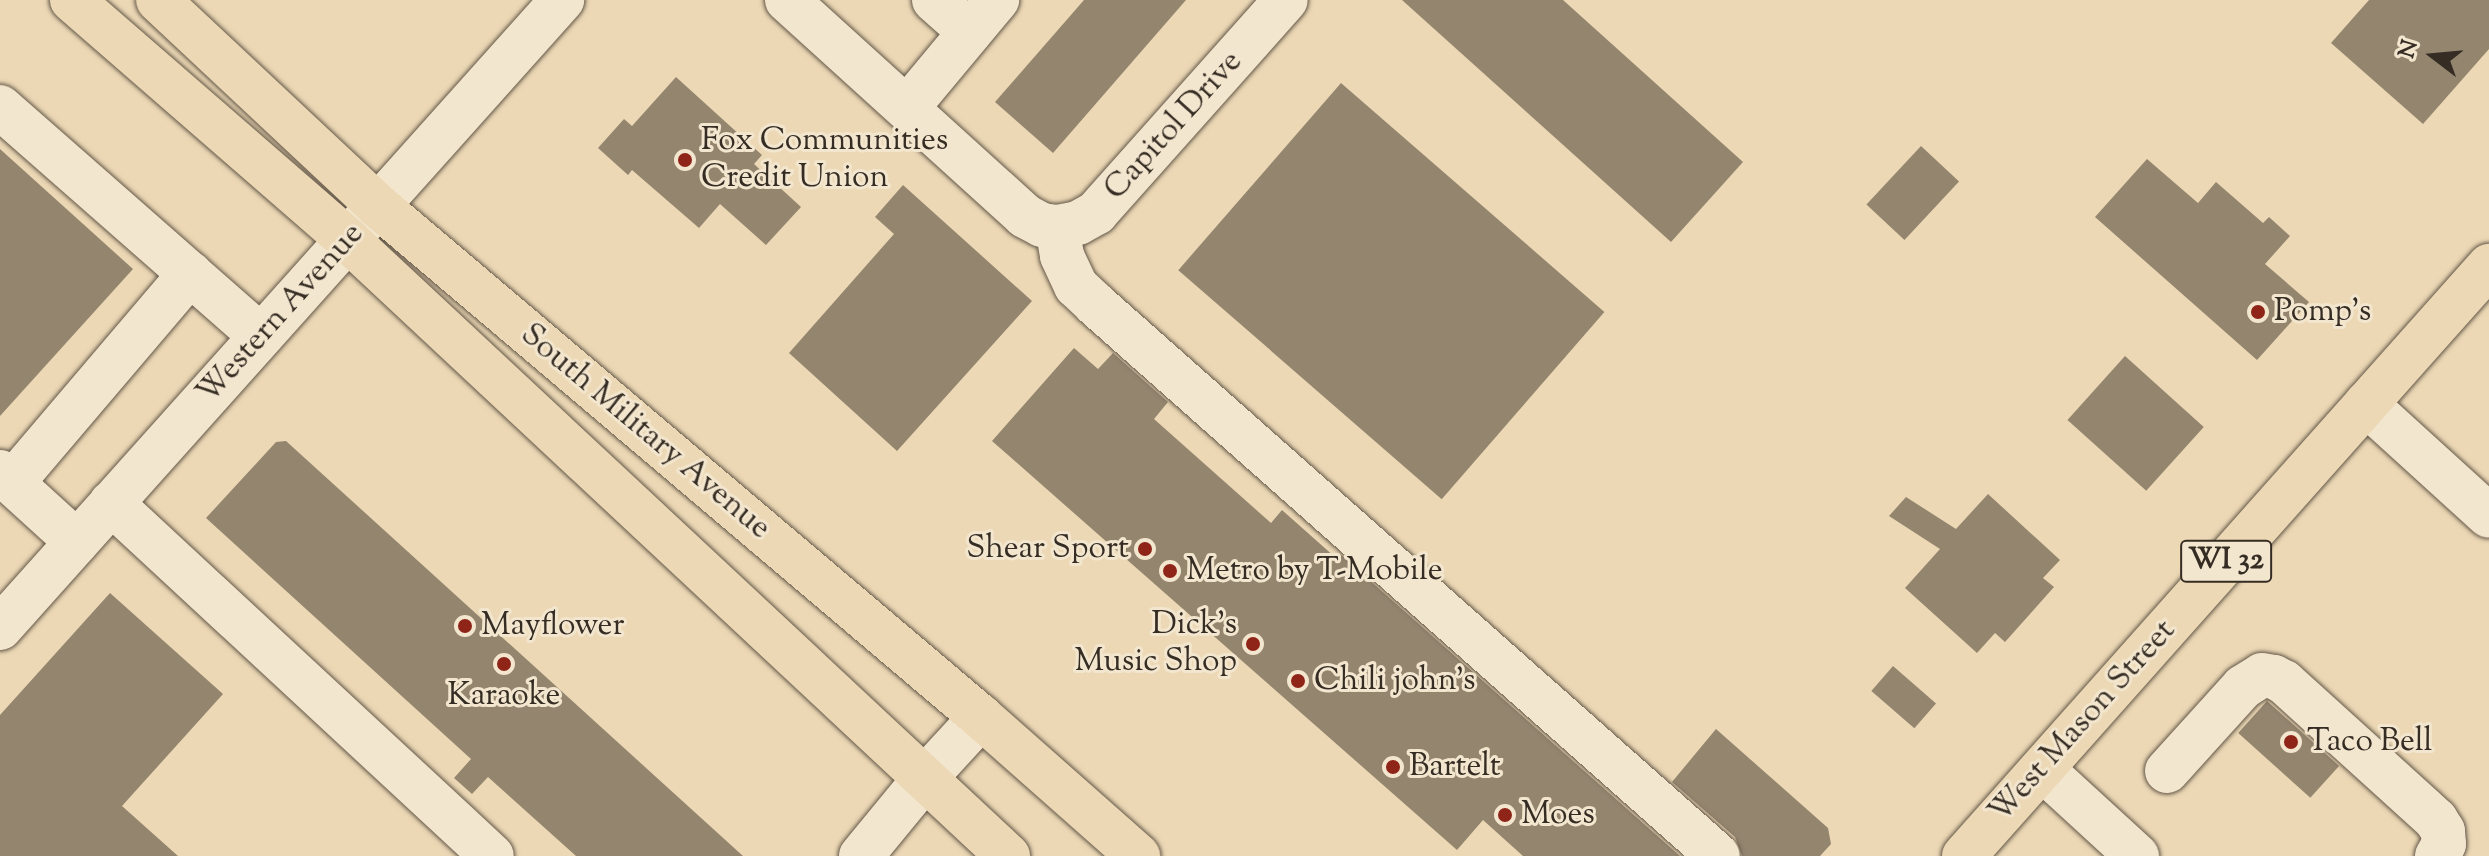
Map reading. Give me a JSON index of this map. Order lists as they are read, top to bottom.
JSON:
{
  "streets": {
    "main road": ["South Military Avenue", "WI 32", "West Mason Street"],
    "street": ["Capitol Drive", "Western Avenue"]
  },
  "crossings": [
    ["Western Avenue", "South Military Avenue"]
  ],
  "places": [
    "Fox Communities Credit Union",
    "Pomp's",
    "Shear Sport",
    "Metro by T-Mobile",
    "Mayflower",
    "Dick's Music Shop",
    "Karaoke",
    "Chili john's",
    "Taco Bell",
    "Bartelt",
    "Moes"
  ],
  "north": "left"
}
